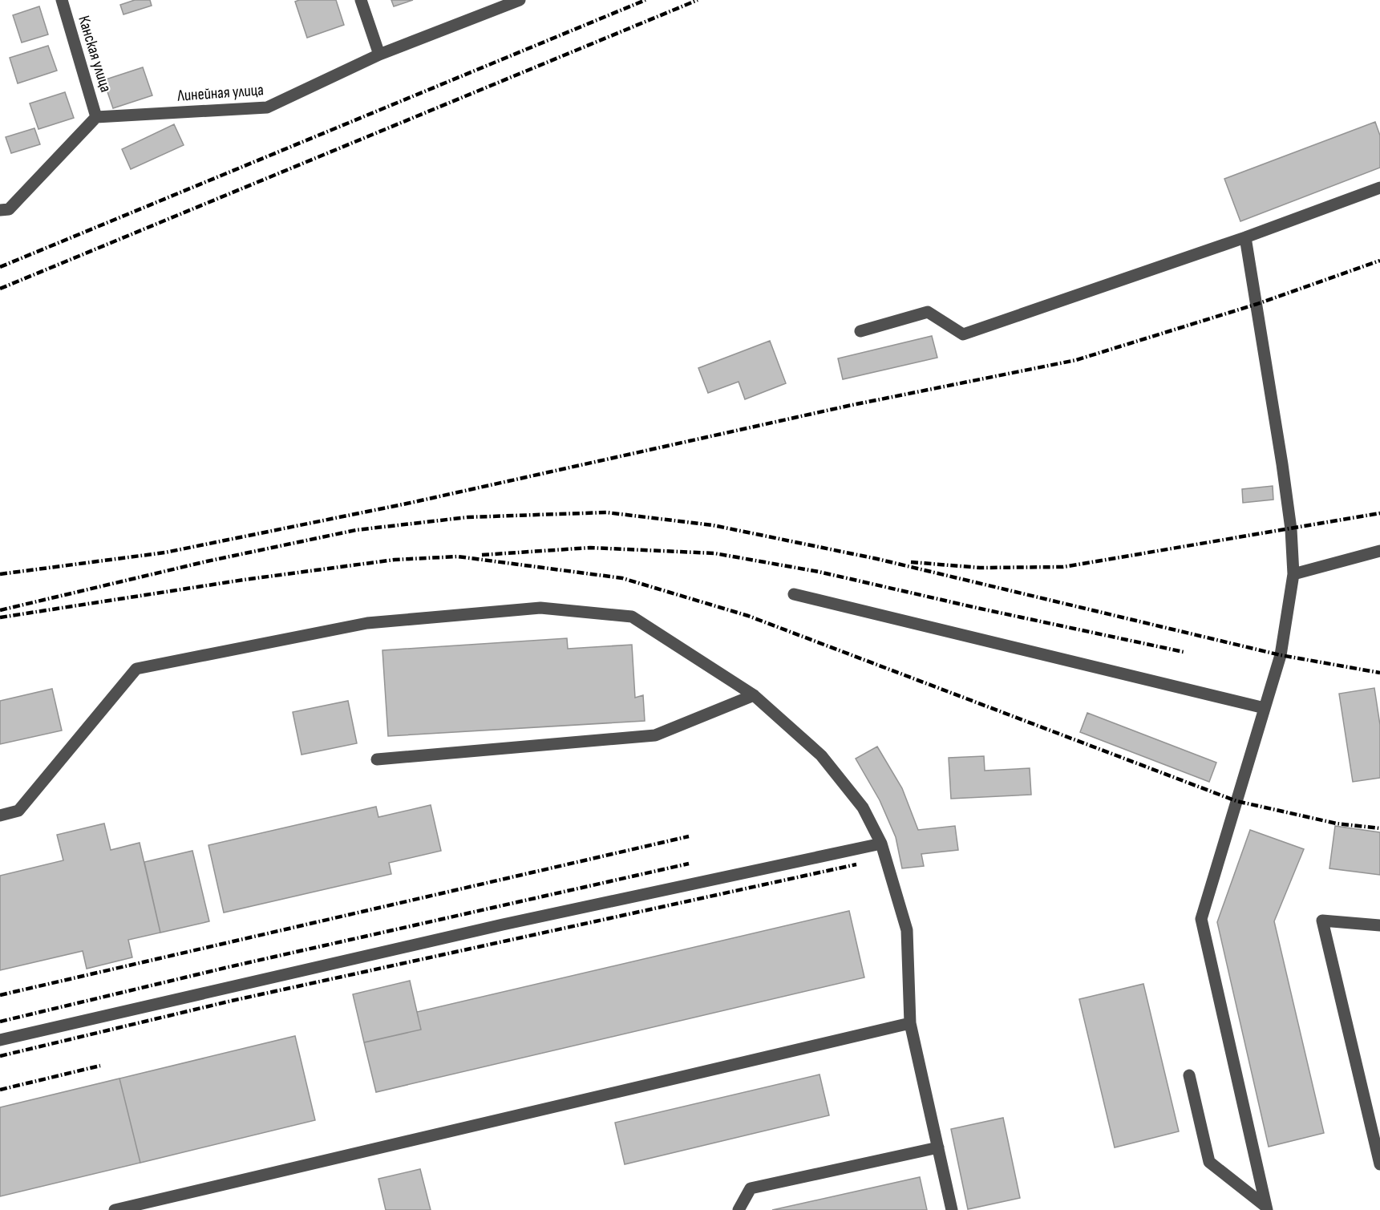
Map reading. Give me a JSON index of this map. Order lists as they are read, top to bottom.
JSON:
{
  "streets": {
    "street": ["Канская улица", "Линейная улица"]
  },
  "crossings": [
    ["Канская улица", "Линейная улица"]
  ]
}
